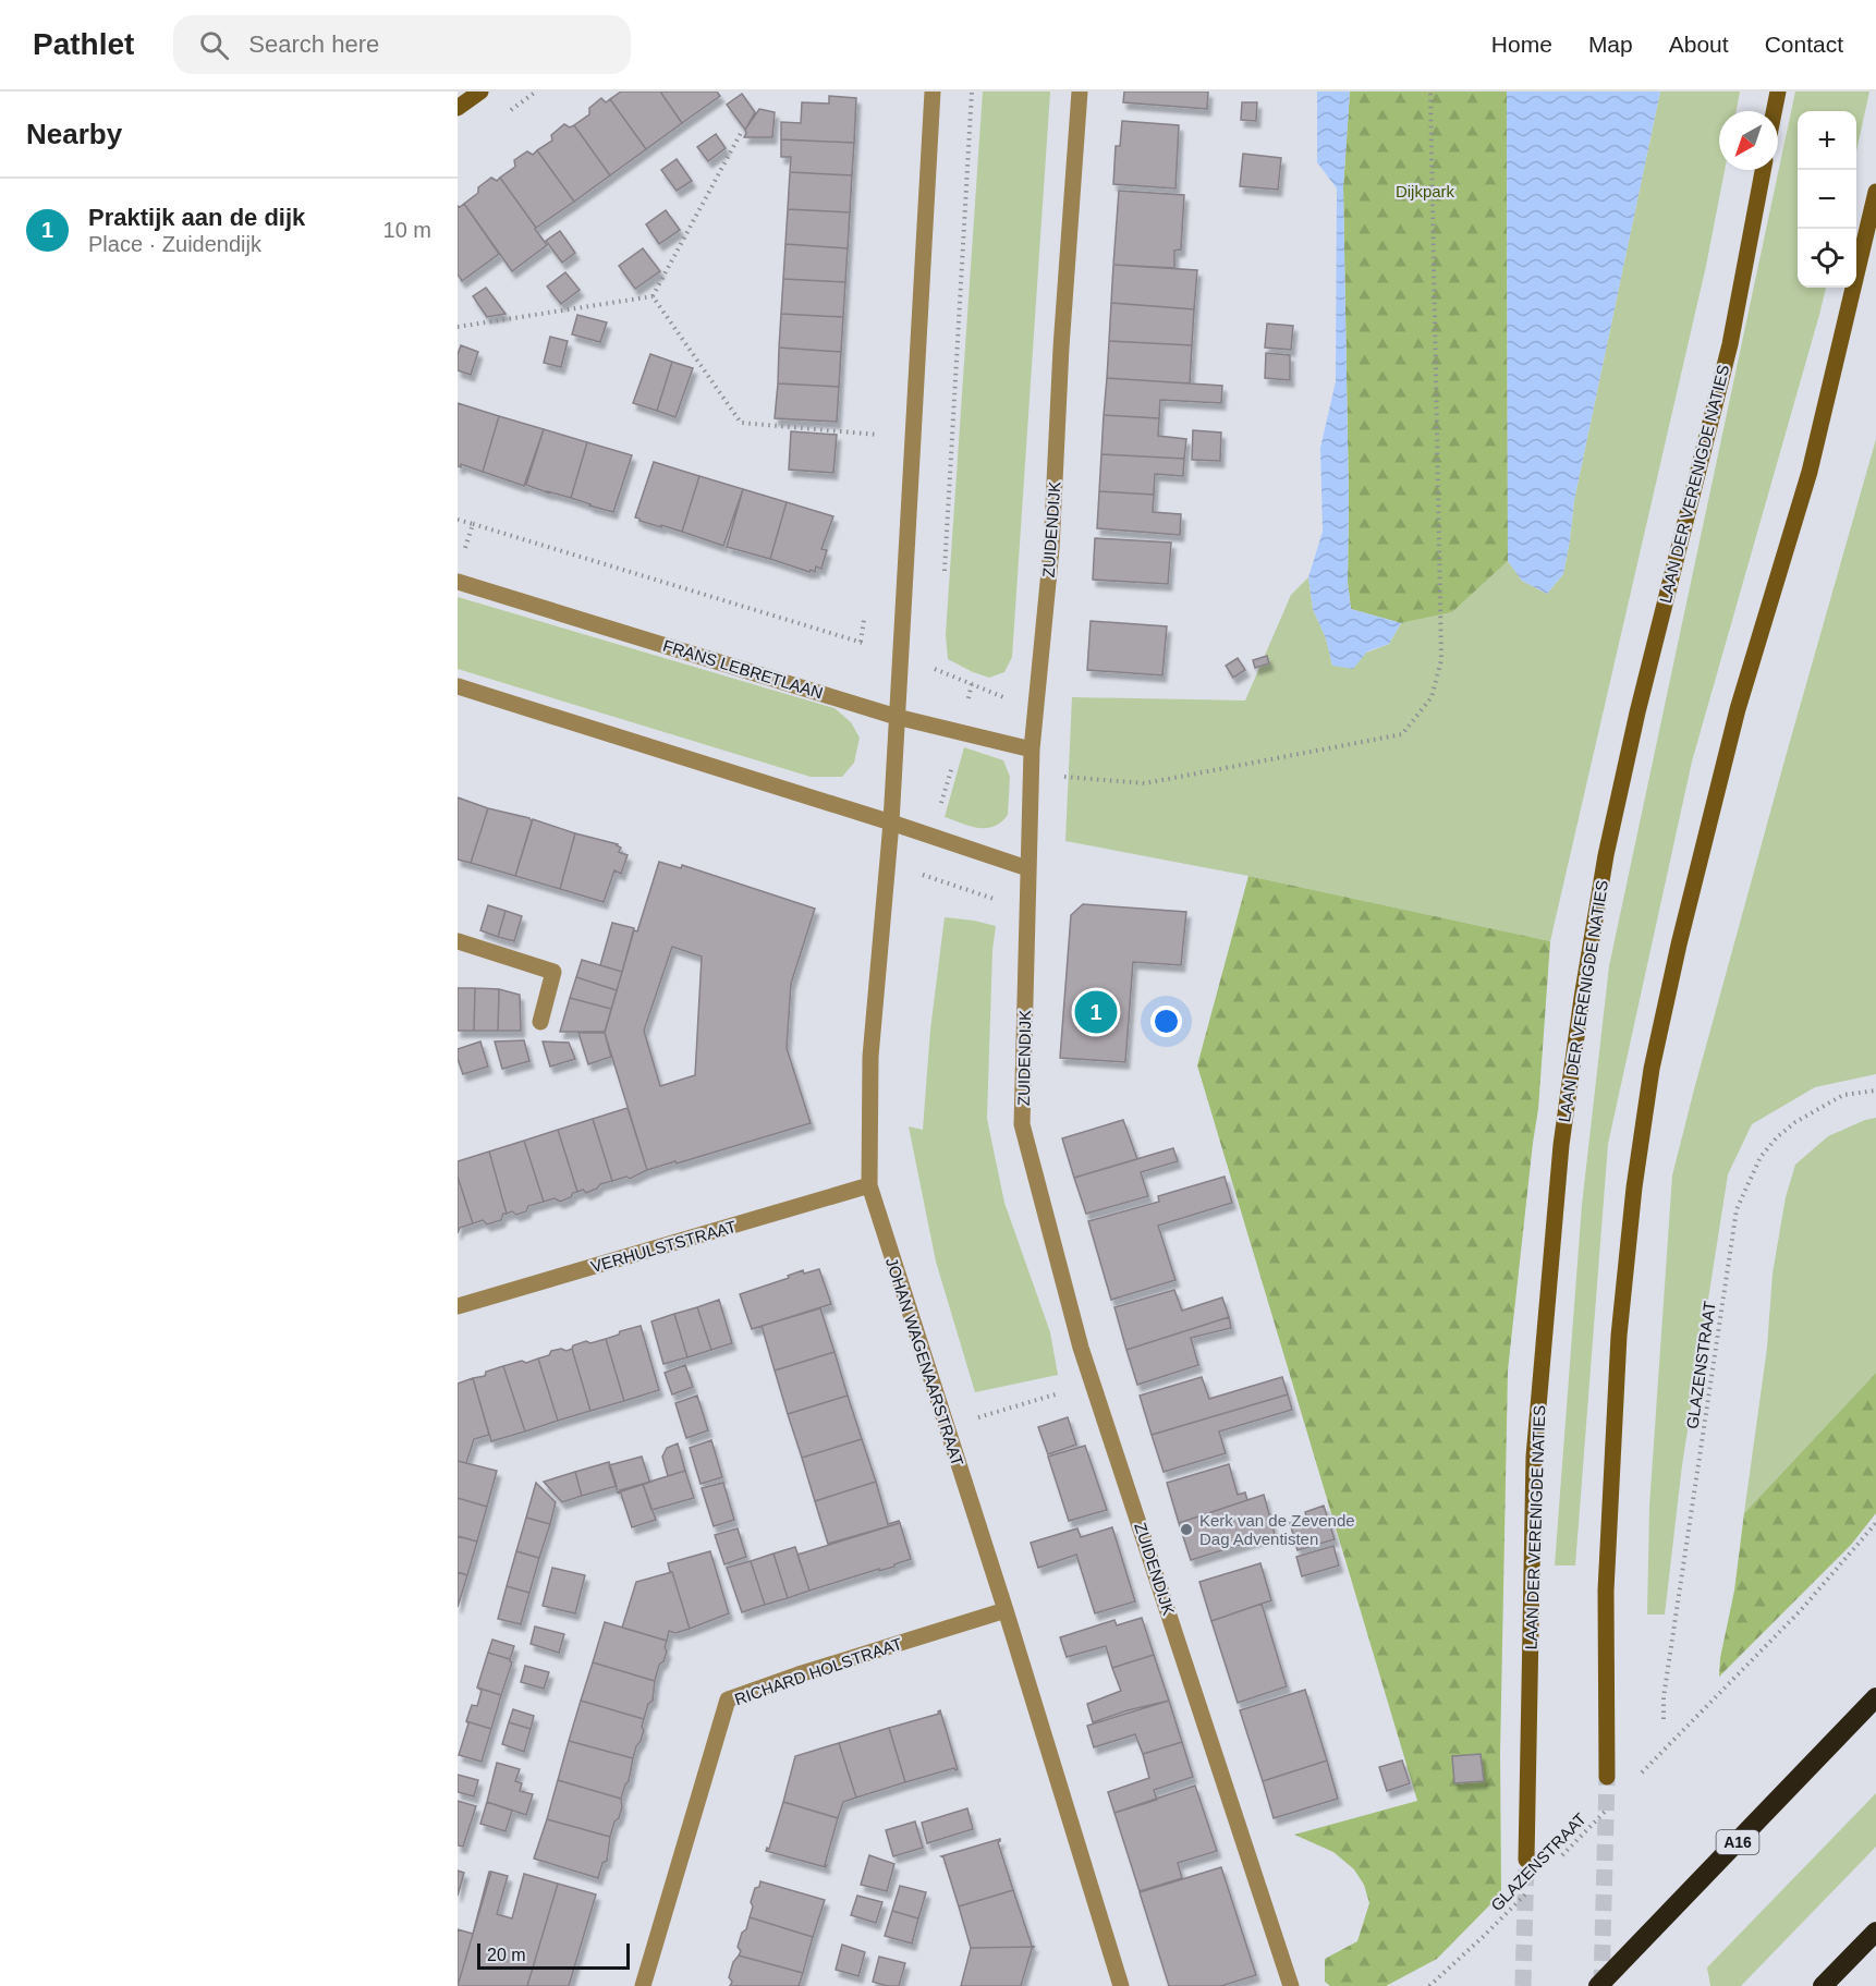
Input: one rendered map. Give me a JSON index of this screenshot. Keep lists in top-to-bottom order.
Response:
{
  "streets": {
    "highway": ["A16"],
    "main road": ["LAAN DER VERENIGDE NATIES"],
    "street": [
      "ZUIDENDIJK",
      "FRANS LEBRETLAAN",
      "VERHULSTSTRAAT",
      "JOHAN WAGENAARSTRAAT",
      "RICHARD HOLSTRAAT"
    ],
    "path": ["GLAZENSTRAAT"]
  },
  "crossings": [
    ["ZUIDENDIJK", "FRANS LEBRETLAAN"],
    ["FRANS LEBRETLAAN", "JOHAN WAGENAARSTRAAT"],
    ["VERHULSTSTRAAT", "JOHAN WAGENAARSTRAAT"],
    ["JOHAN WAGENAARSTRAAT", "RICHARD HOLSTRAAT"]
  ],
  "parks": ["Dijkpark"],
  "places": ["Kerk van de Zevende Dag Adventisten"],
  "scale_bar": "20 m",
  "north": "bottom left",
  "page": {
    "header": "Pathlet",
    "search": "Search here",
    "nav": [
      "Home",
      "Map",
      "About",
      "Contact"
    ],
    "heading": "Nearby",
    "map_buttons": ["+", "−"],
    "list": [
      {
        "mark": "1",
        "name": "Praktijk aan de dijk",
        "note": "Place · Zuidendijk",
        "value": "10 m"
      }
    ],
    "pins": "1",
    "scale": "20 m"
  }
}
